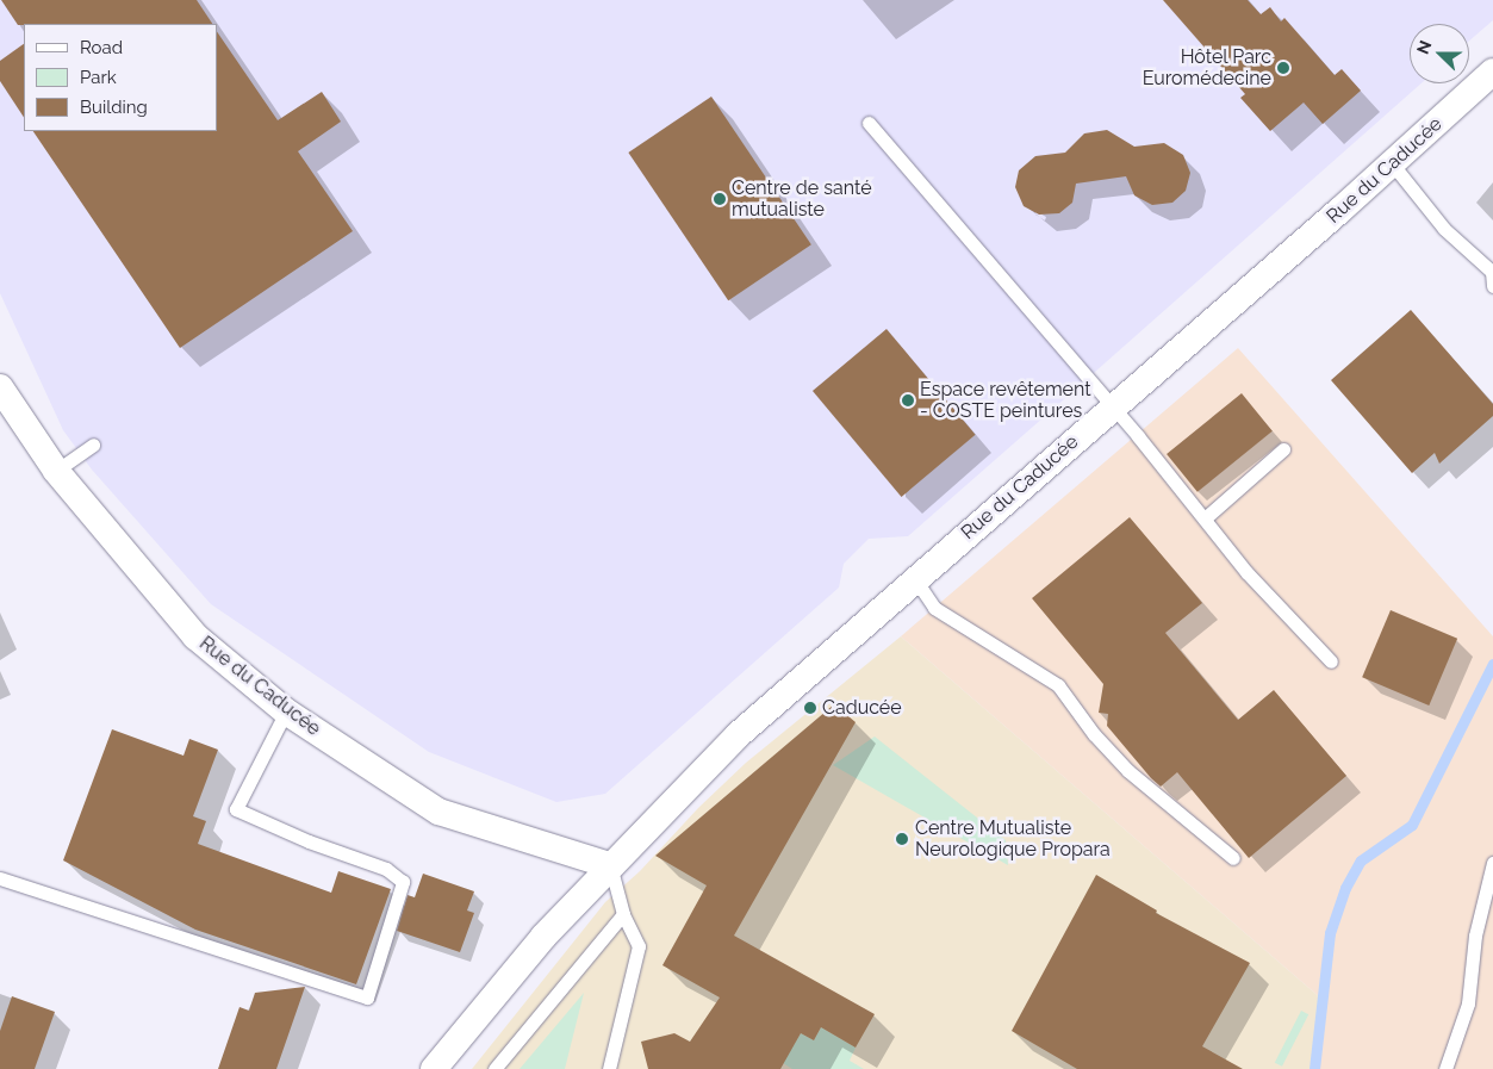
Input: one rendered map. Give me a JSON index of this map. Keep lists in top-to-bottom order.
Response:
{
  "streets": {
    "street": ["Rue du Caducée"]
  },
  "places": [
    "Hôtel Parc Euromédecine",
    "Centre de santé mutualiste",
    "Espace revêtement - COSTE peintures",
    "Caducée",
    "Centre Mutualiste Neurologique Propara"
  ],
  "legend": ["Road", "Park", "Building"],
  "north": "left"
}
